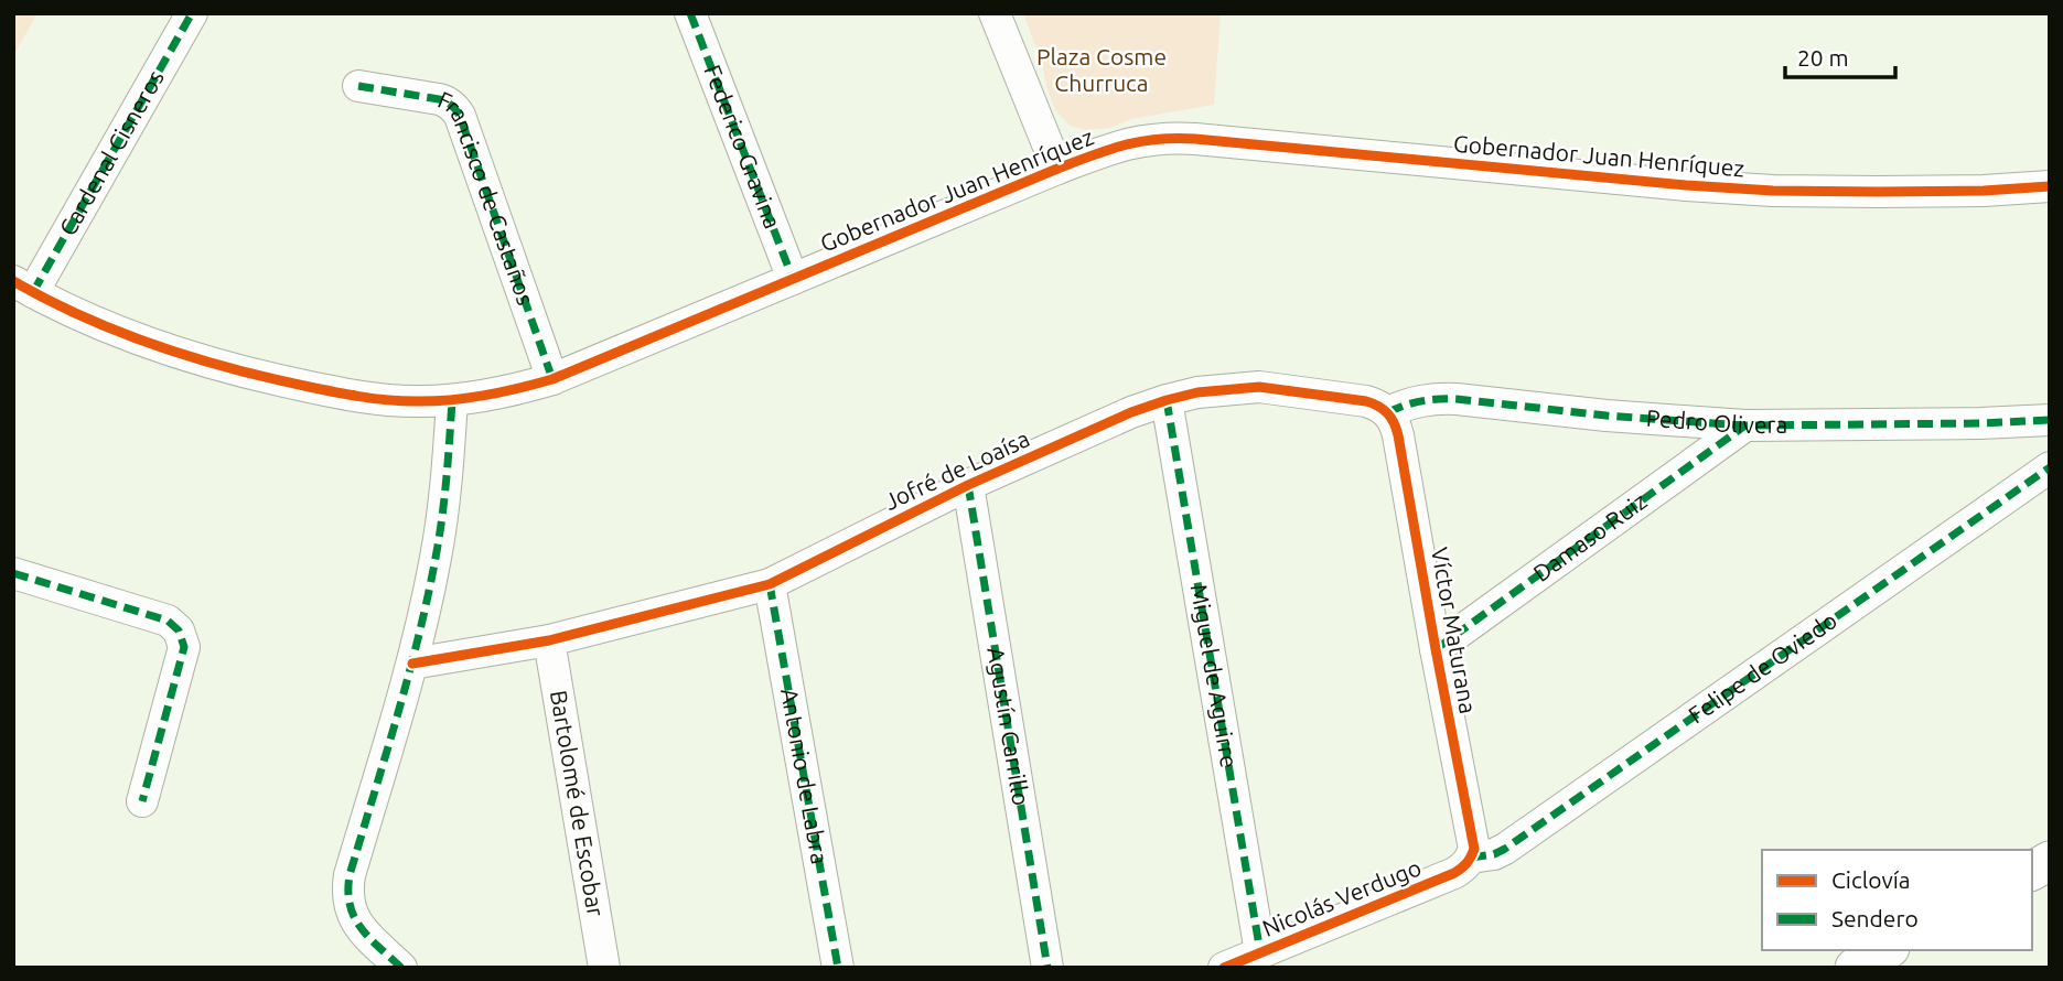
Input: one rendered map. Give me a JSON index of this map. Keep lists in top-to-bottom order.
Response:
{
  "streets": {
    "street": [
      "Federico Gravina",
      "Cardenal Cisneros",
      "Gobernador Juan Henríquez",
      "Francisco de Castaños",
      "Pedro Olivera",
      "Jofré de Loaísa",
      "Damaso Ruiz",
      "Víctor Maturana",
      "Felipe de Oviedo",
      "Miguel de Aguirre",
      "Agustín Carrillo",
      "Antonio de Labra",
      "Bartolomé de Escobar",
      "Nicolás Verdugo"
    ]
  },
  "crossings": [
    ["Federico Gravina", "Gobernador Juan Henríquez"],
    ["Cardenal Cisneros", "Gobernador Juan Henríquez"],
    ["Gobernador Juan Henríquez", "Francisco de Castaños"],
    ["Pedro Olivera", "Jofré de Loaísa"],
    ["Pedro Olivera", "Damaso Ruiz"],
    ["Pedro Olivera", "Víctor Maturana"],
    ["Jofré de Loaísa", "Víctor Maturana"],
    ["Jofré de Loaísa", "Miguel de Aguirre"],
    ["Jofré de Loaísa", "Agustín Carrillo"],
    ["Jofré de Loaísa", "Antonio de Labra"],
    ["Jofré de Loaísa", "Bartolomé de Escobar"],
    ["Damaso Ruiz", "Víctor Maturana"],
    ["Víctor Maturana", "Felipe de Oviedo"],
    ["Víctor Maturana", "Nicolás Verdugo"],
    ["Felipe de Oviedo", "Nicolás Verdugo"],
    ["Miguel de Aguirre", "Nicolás Verdugo"]
  ],
  "parks": ["Plaza Cosme Churruca"],
  "legend": ["Ciclovía", "Sendero"],
  "scale_bar": "20 m"
}
